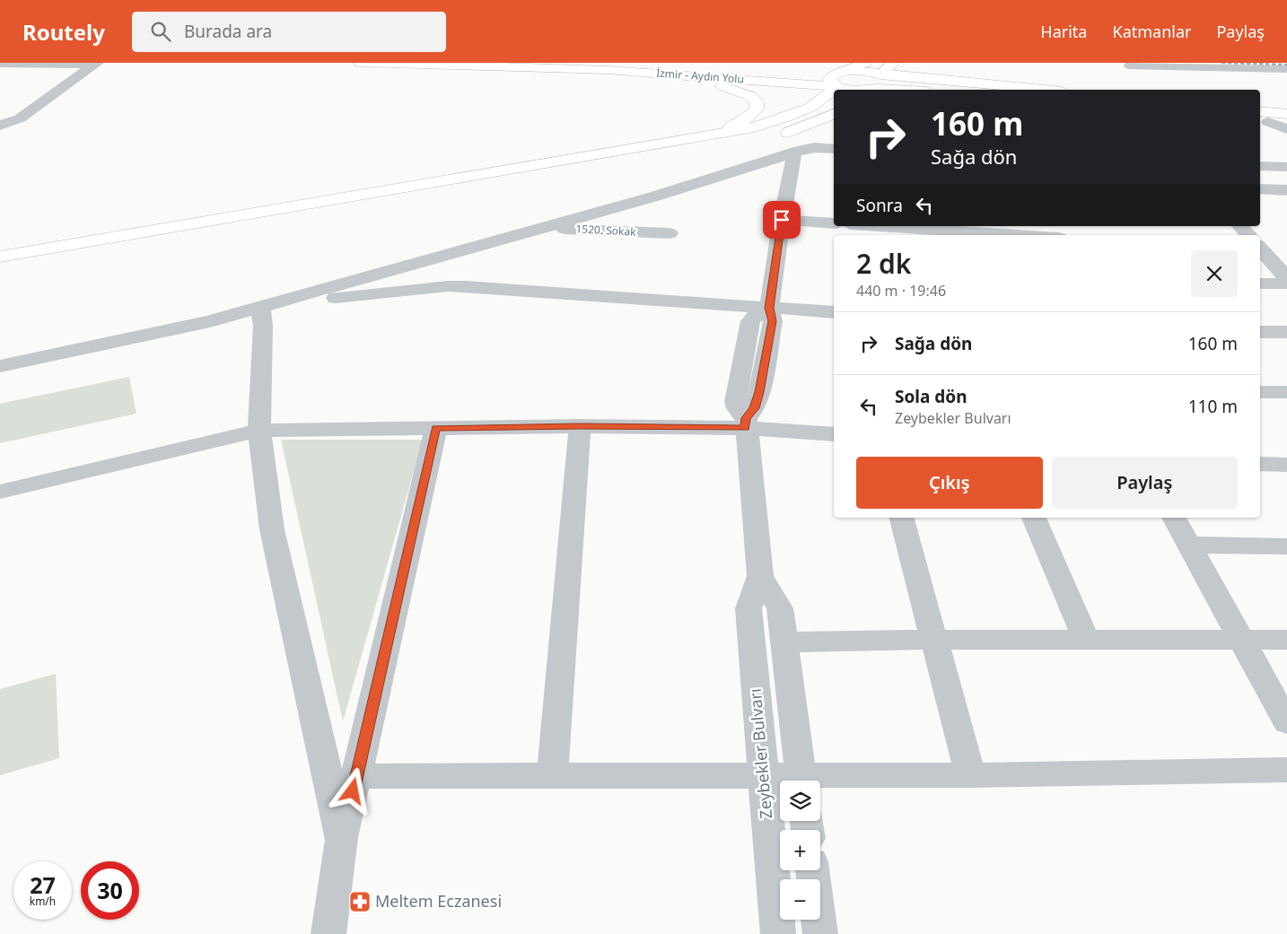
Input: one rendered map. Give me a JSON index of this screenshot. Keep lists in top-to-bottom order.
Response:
{
  "streets": {
    "main road": ["İzmir - Aydın Yolu"],
    "street": ["1520. Sokak", "Zeybekler Bulvarı"]
  },
  "places": {
    "pharmacy": ["Meltem Eczanesi"]
  },
  "page": {
    "header": "Routely",
    "search": "Burada ara",
    "nav": ["Harita", "Katmanlar", "Paylaş"],
    "turn": ["160 m", "Sağa dön"],
    "then": "Sonra",
    "heading": ["2 dk", "440 m · 19:46"],
    "list": [
      {
        "name": "Sağa dön",
        "value": "160 m"
      },
      {
        "name": "Sola dön",
        "note": "Zeybekler Bulvarı",
        "value": "110 m"
      }
    ],
    "buttons": ["Çıkış", "Paylaş"],
    "map_buttons": ["+", "−"],
    "speed": "27 km/h",
    "limit": "30"
  }
}
